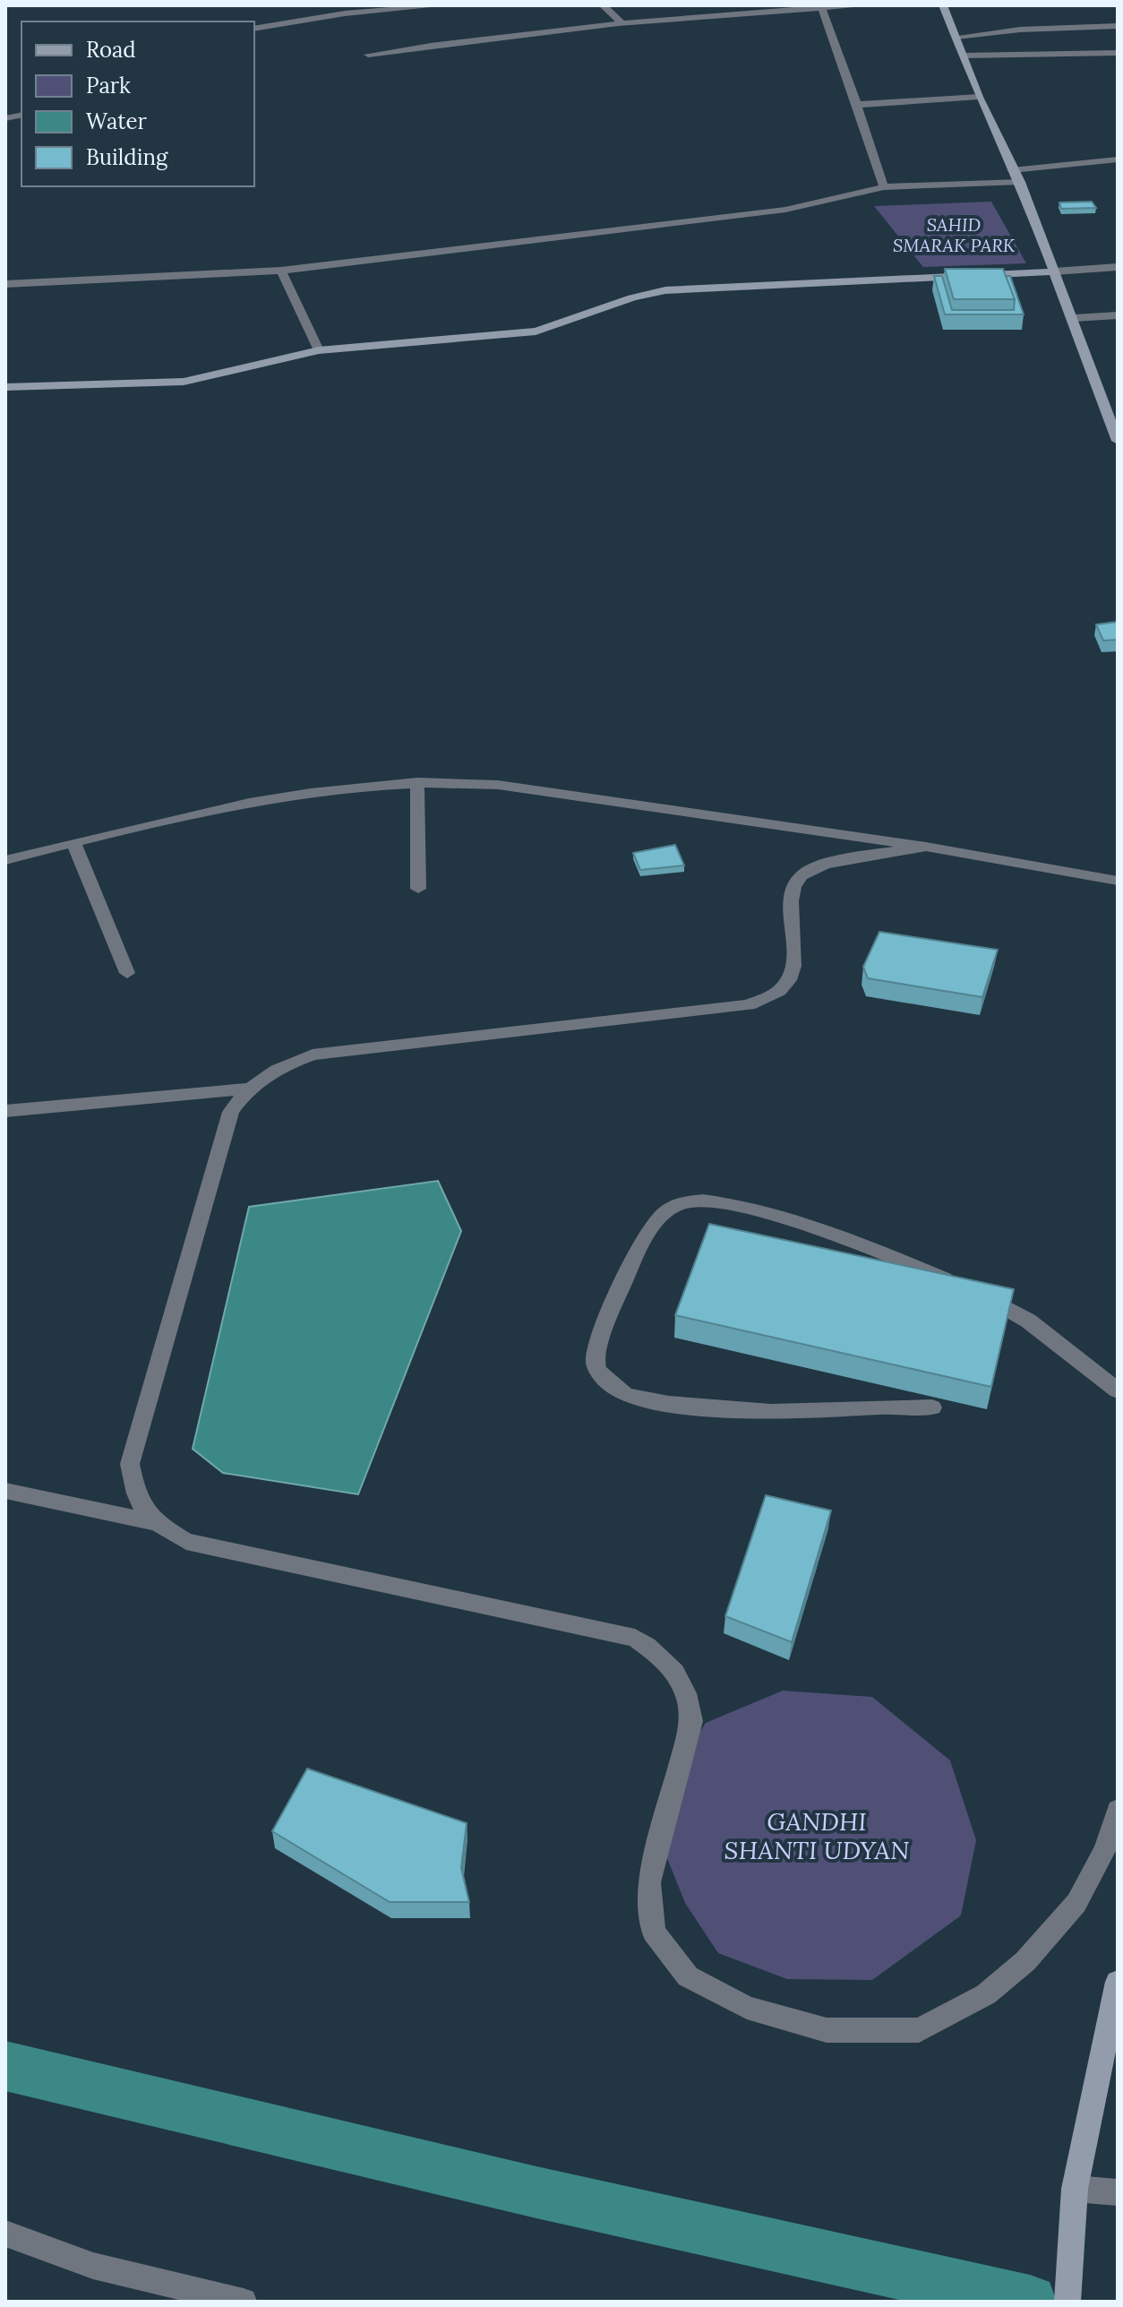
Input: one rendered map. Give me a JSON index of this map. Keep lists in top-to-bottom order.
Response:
{
  "parks": ["SAHID SMARAK PARK", "GANDHI SHANTI UDYAN"],
  "legend": [
    "Road",
    "Park",
    "Water",
    "Building"
  ]
}
